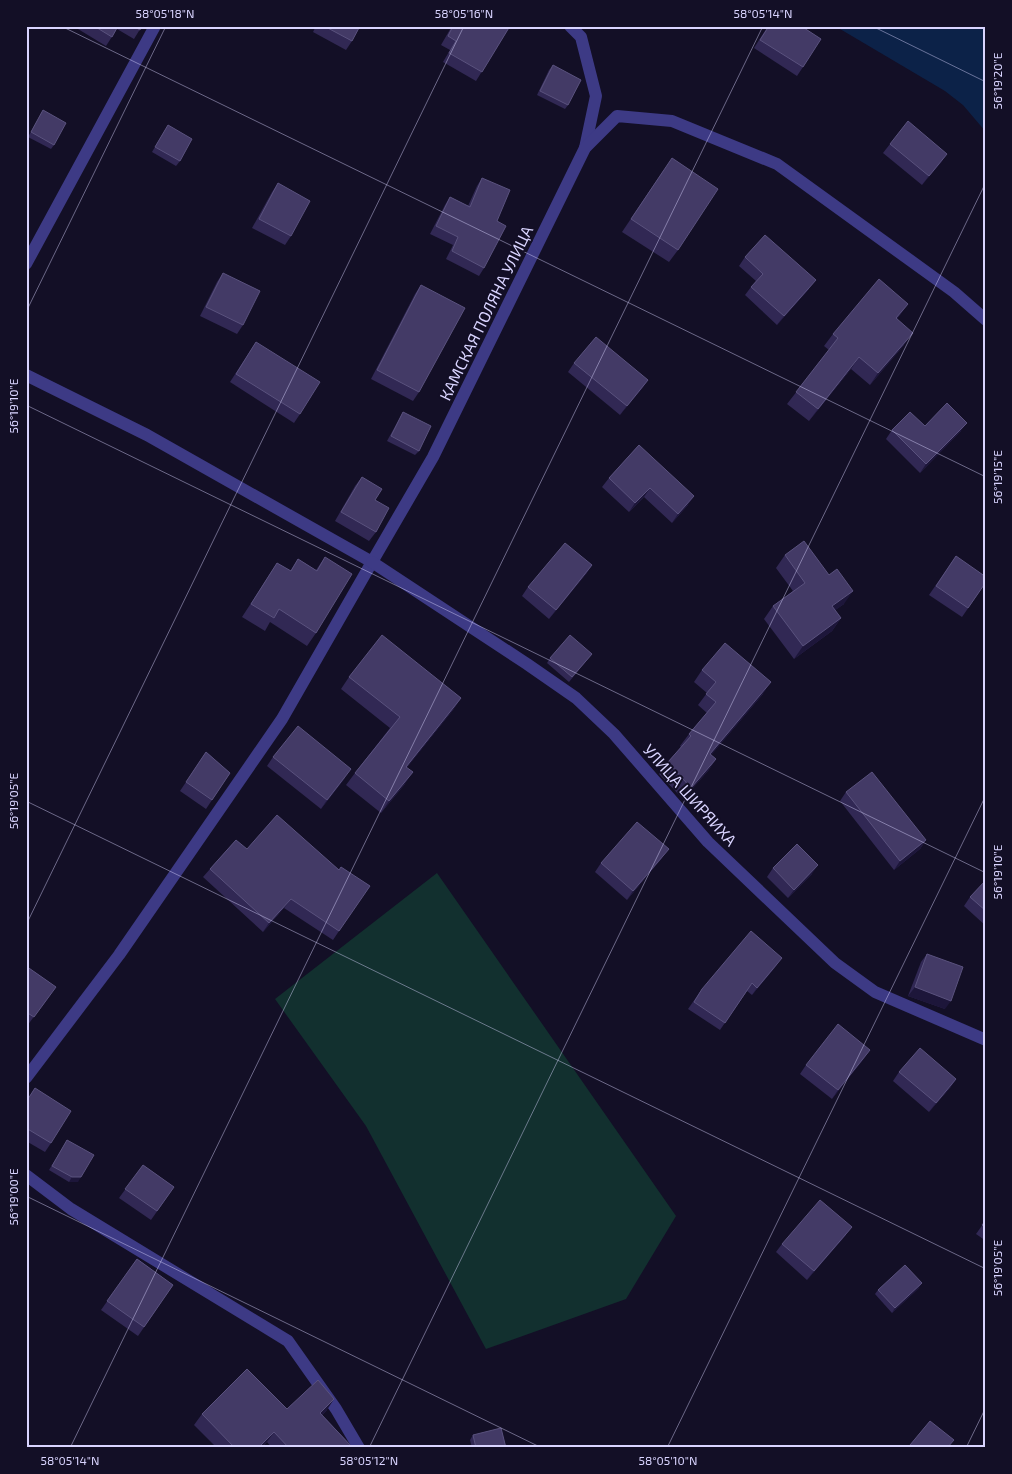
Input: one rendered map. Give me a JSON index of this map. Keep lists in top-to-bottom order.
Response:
{
  "streets": {
    "street": ["КАМСКАЯ ПОЛЯНА УЛИЦА", "УЛИЦА ШИРЯИХА"]
  },
  "crossings": [
    ["КАМСКАЯ ПОЛЯНА УЛИЦА", "УЛИЦА ШИРЯИХА"]
  ],
  "coordinates": [
    "58°05'18\"N",
    "58°05'16\"N",
    "58°05'14\"N",
    "56°19'20\"E",
    "56°19'10\"E",
    "56°19'15\"E",
    "56°19'05\"E",
    "56°19'00\"E",
    "58°05'12\"N",
    "58°05'10\"N"
  ]
}
